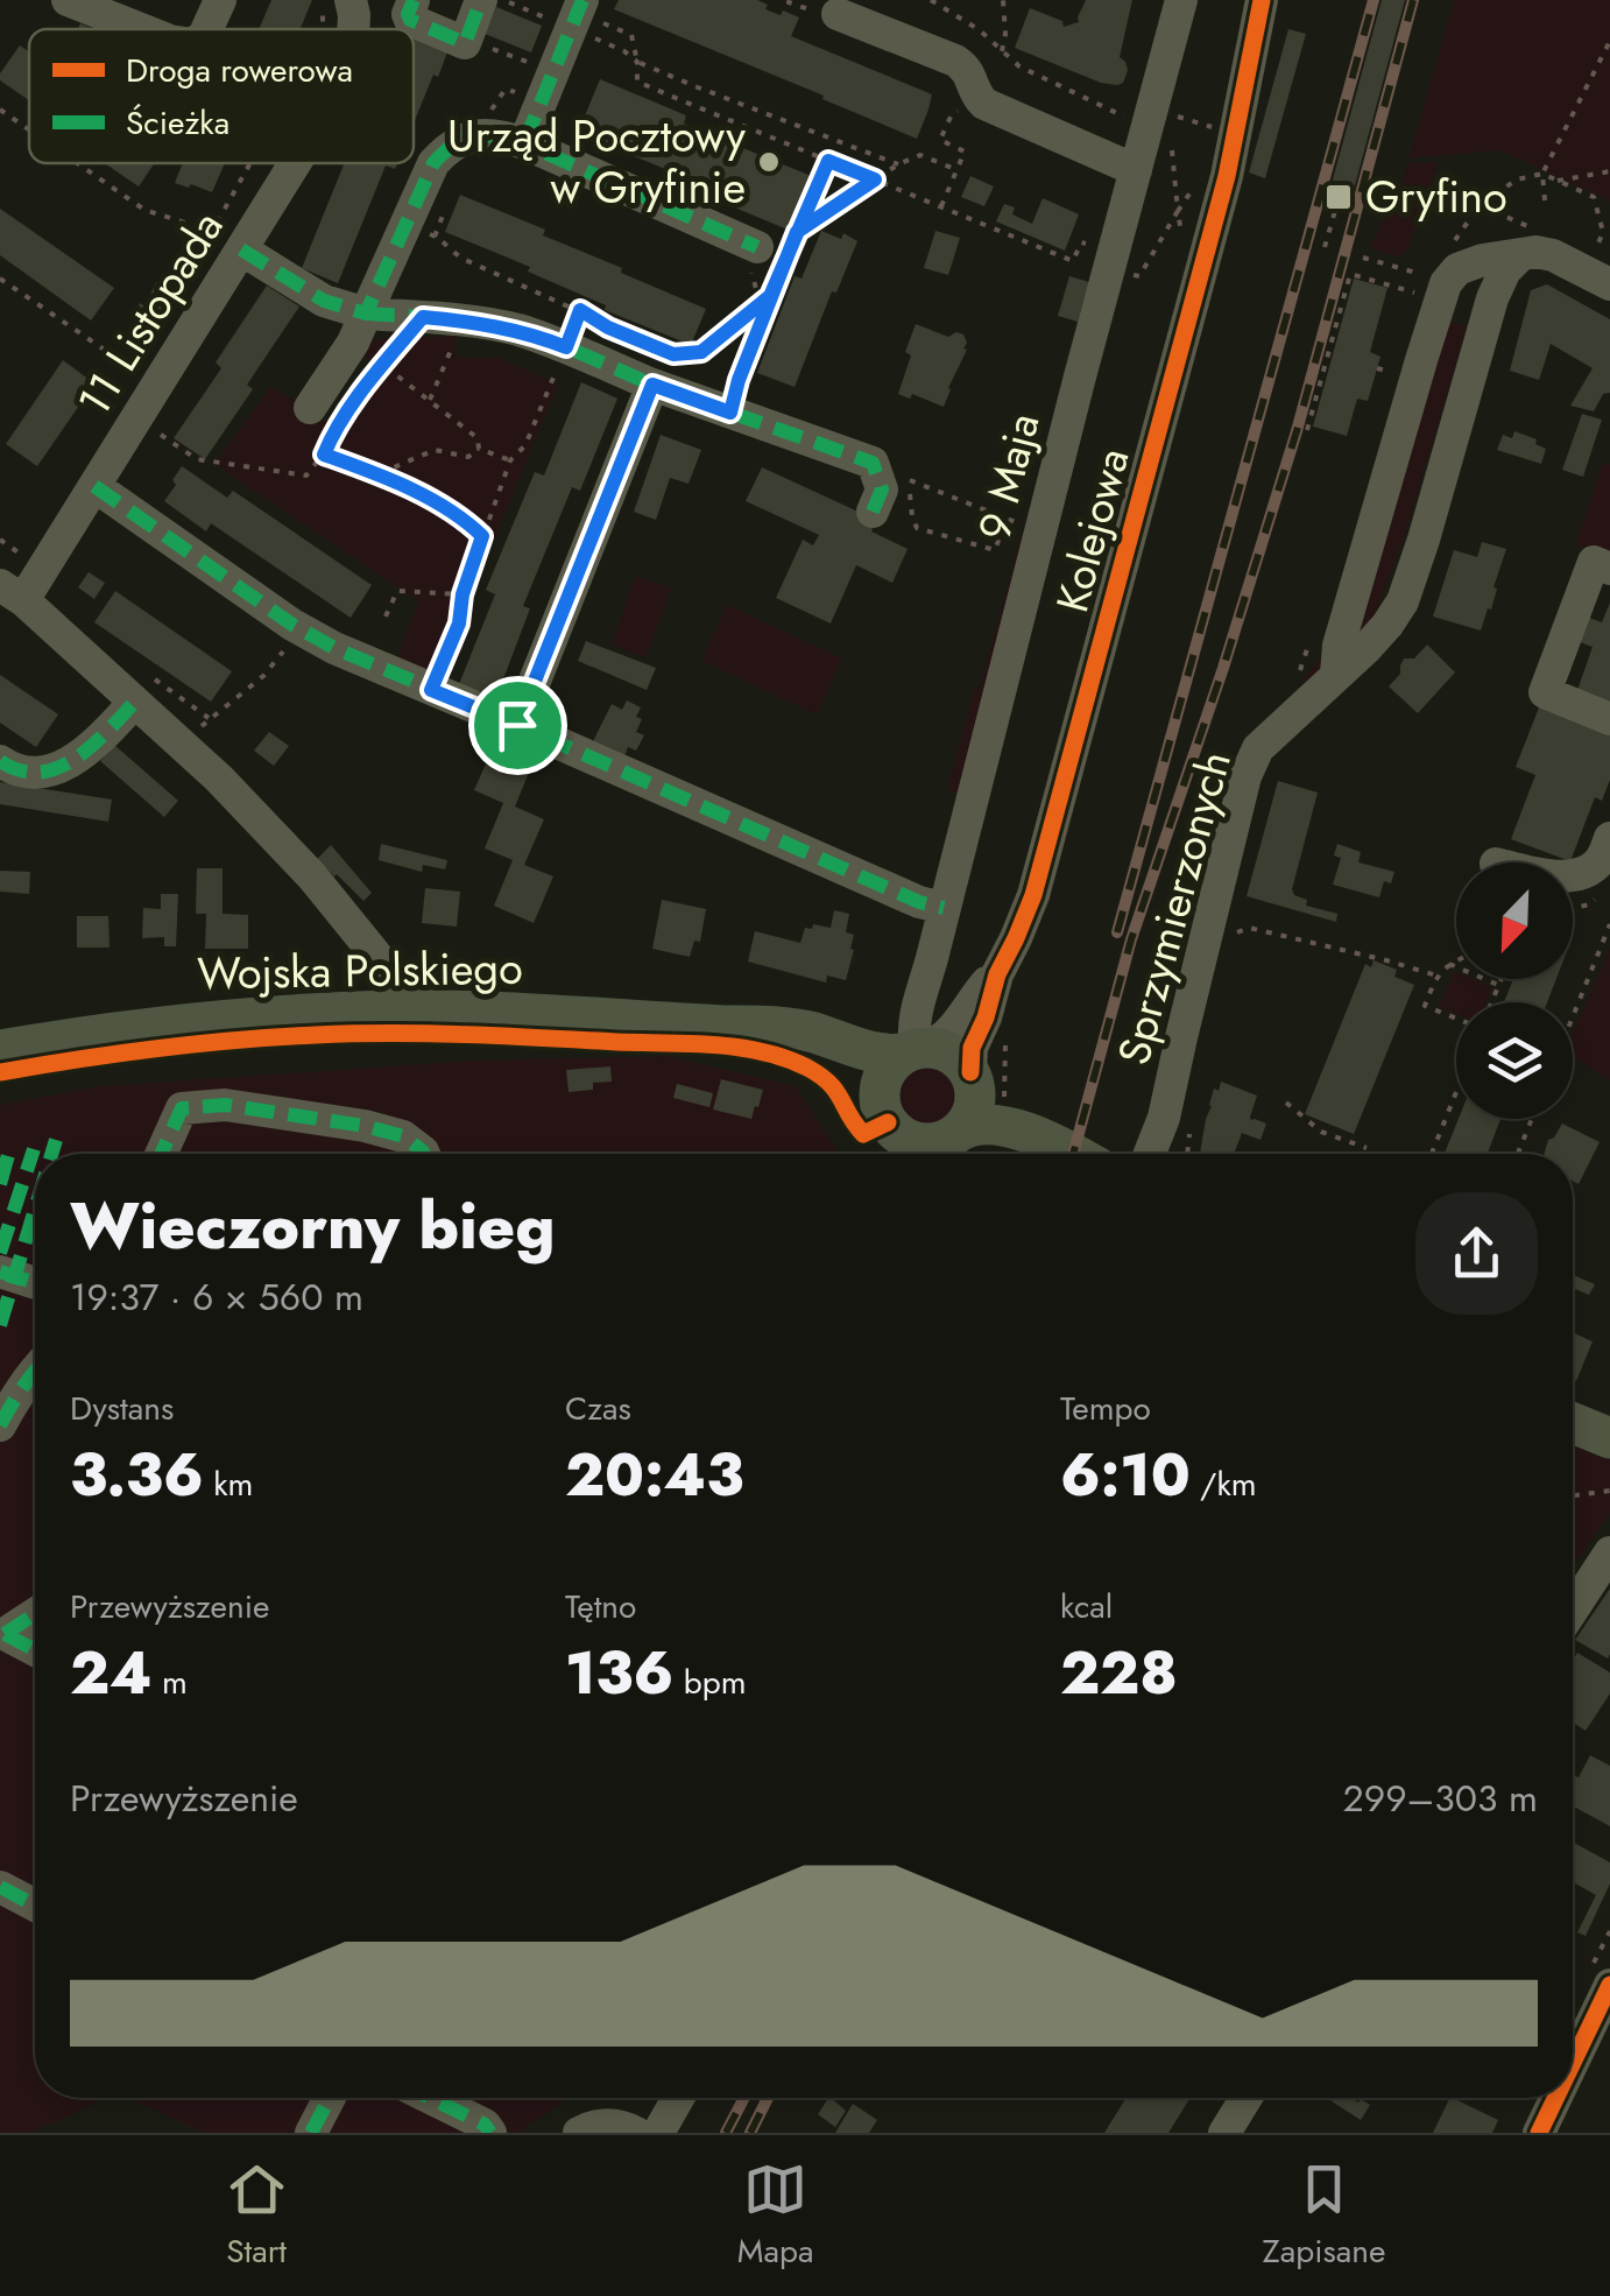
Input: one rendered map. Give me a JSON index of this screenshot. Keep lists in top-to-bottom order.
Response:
{
  "streets": {
    "main road": ["Wojska Polskiego"],
    "street": [
      "11 Listopada",
      "9 Maja",
      "Kolejowa",
      "Sprzymierzonych"
    ]
  },
  "crossings": [
    ["9 Maja", "Kolejowa"],
    ["9 Maja", "Wojska Polskiego"],
    ["Kolejowa", "Wojska Polskiego"]
  ],
  "places": {
    "other": ["Urząd Pocztowy w Gryfinie"],
    "transit": ["Gryfino"]
  },
  "legend": ["Droga rowerowa", "Ścieżka"],
  "north": "bottom left",
  "page": {
    "heading": ["Wieczorny bieg", "19:37 · 6 × 560 m"],
    "stats": [
      ["Dystans", "3.36 km"],
      ["Czas", "20:43"],
      ["Tempo", "6:10 /km"],
      ["Przewyższenie", "24 m"],
      ["Tętno", "136 bpm"],
      ["kcal", "228"]
    ],
    "chart": ["Przewyższenie", "299–303 m"],
    "tabs": ["Start", "Mapa", "Zapisane"]
  }
}
